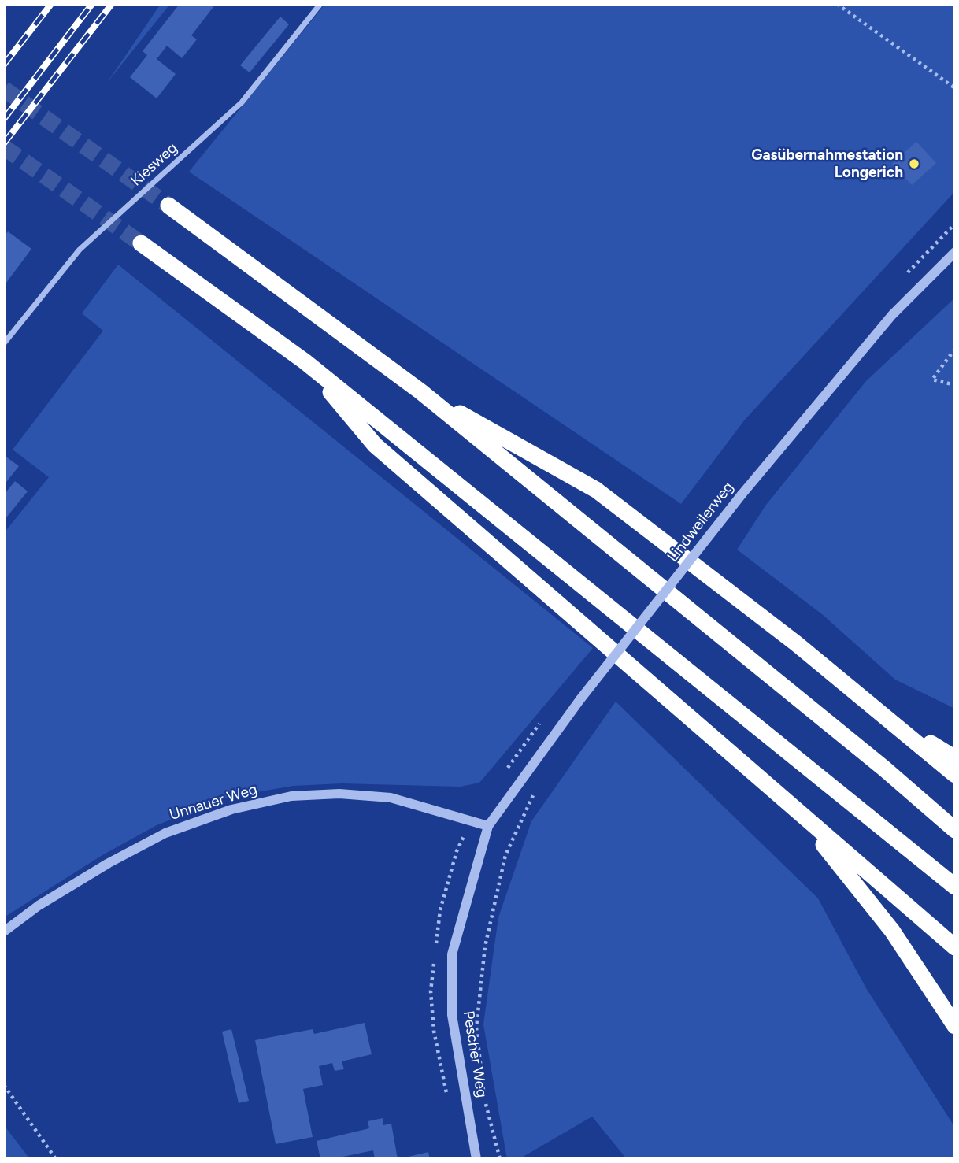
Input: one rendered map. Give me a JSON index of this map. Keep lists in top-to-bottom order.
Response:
{
  "streets": {
    "street": [
      "Kiesweg",
      "Lindweilerweg",
      "Unnauer Weg",
      "Pescher Weg"
    ]
  },
  "crossings": [
    ["Lindweilerweg", "Unnauer Weg"],
    ["Lindweilerweg", "Pescher Weg"],
    ["Unnauer Weg", "Pescher Weg"]
  ],
  "places": ["Gasübernahmestation Longerich"]
}
